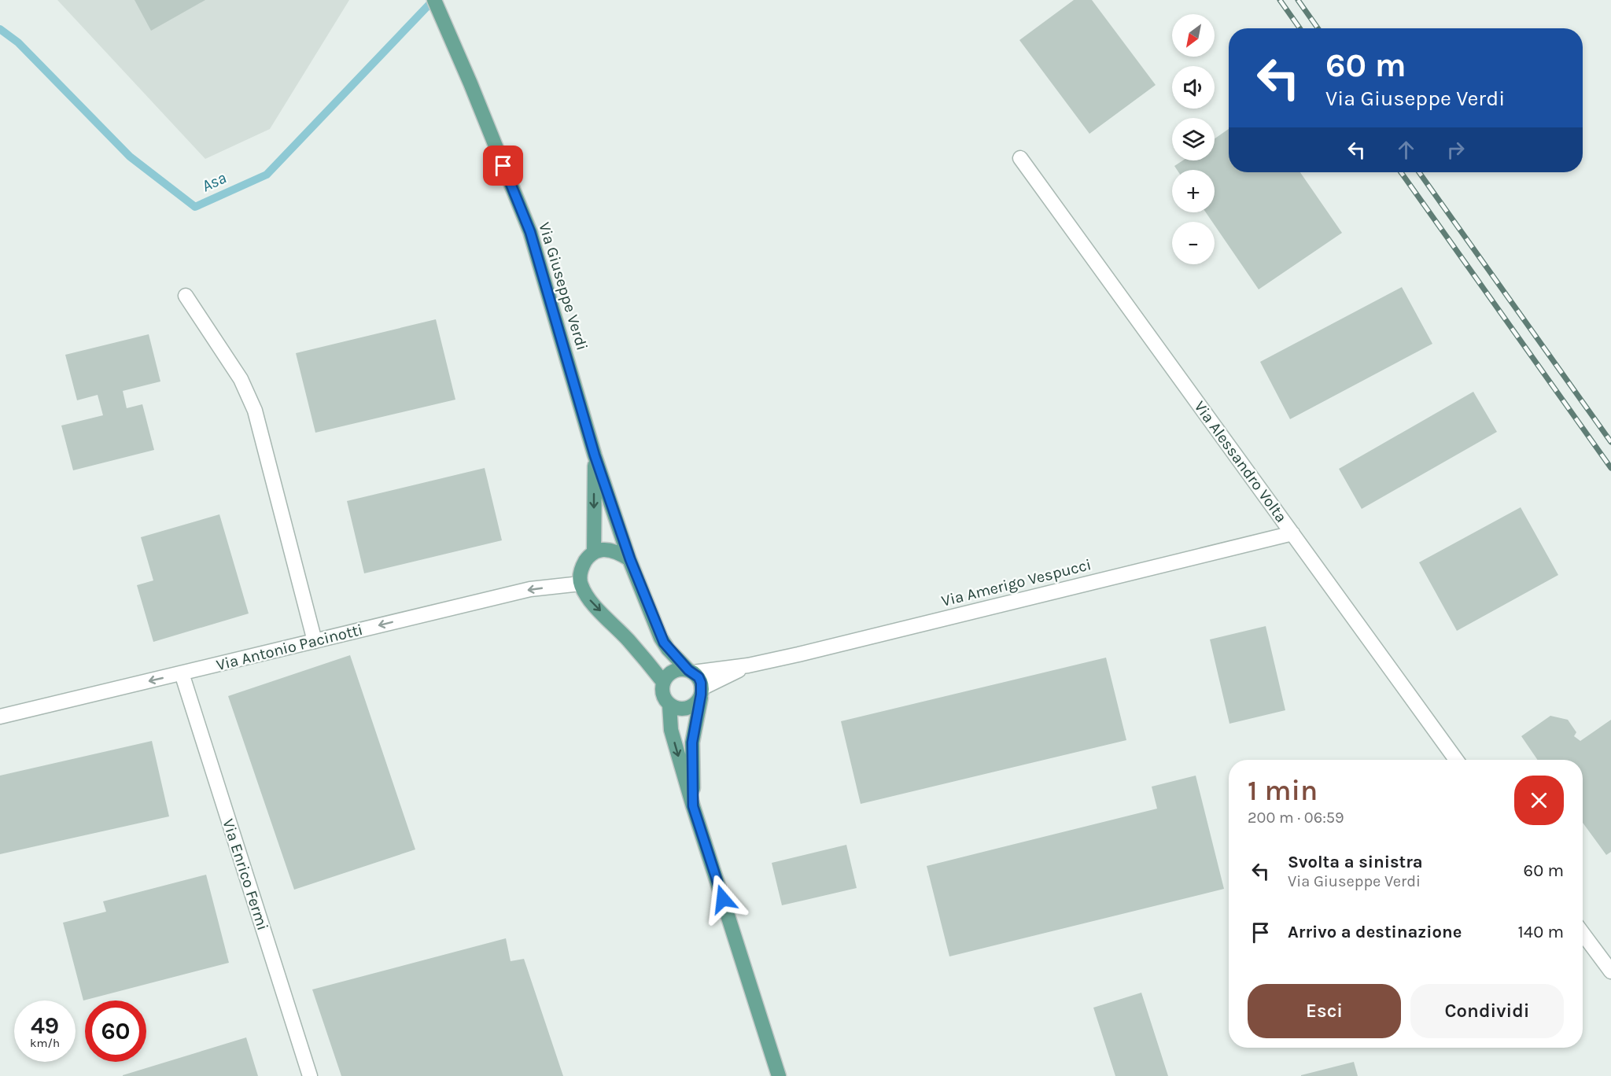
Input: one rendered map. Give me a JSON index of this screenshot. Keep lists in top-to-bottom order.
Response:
{
  "streets": {
    "main road": ["Via Giuseppe Verdi"],
    "street": [
      "Via Alessandro Volta",
      "Via Amerigo Vespucci",
      "Via Antonio Pacinotti",
      "Via Enrico Fermi"
    ]
  },
  "crossings": [
    ["Via Giuseppe Verdi", "Via Amerigo Vespucci"],
    ["Via Alessandro Volta", "Via Amerigo Vespucci"],
    ["Via Antonio Pacinotti", "Via Enrico Fermi"]
  ],
  "one_way": ["Via Antonio Pacinotti"],
  "water": ["Asa"],
  "north": "bottom left",
  "page": {
    "map_buttons": ["+", "−"],
    "turn": ["60 m", "Via Giuseppe Verdi"],
    "heading": ["1 min", "200 m · 06:59"],
    "list": [
      {
        "name": "Svolta a sinistra",
        "note": "Via Giuseppe Verdi",
        "value": "60 m"
      },
      {
        "name": "Arrivo a destinazione",
        "value": "140 m"
      }
    ],
    "buttons": ["Esci", "Condividi"],
    "speed": "49 km/h",
    "limit": "60"
  }
}
